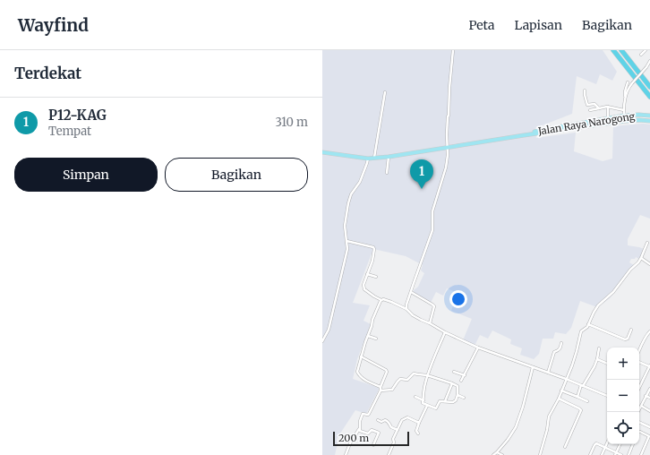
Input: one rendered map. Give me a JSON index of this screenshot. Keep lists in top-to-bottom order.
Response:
{
  "streets": {
    "main road": ["Jalan Raya Narogong"]
  },
  "scale_bar": "200 m",
  "page": {
    "header": "Wayfind",
    "nav": ["Peta", "Lapisan", "Bagikan"],
    "heading": "Terdekat",
    "list": [
      {
        "mark": "1",
        "name": "P12-KAG",
        "note": "Tempat",
        "value": "310 m"
      }
    ],
    "buttons": ["Simpan", "Bagikan"],
    "pins": "1",
    "map_buttons": ["+", "−"],
    "scale": "200 m"
  }
}
